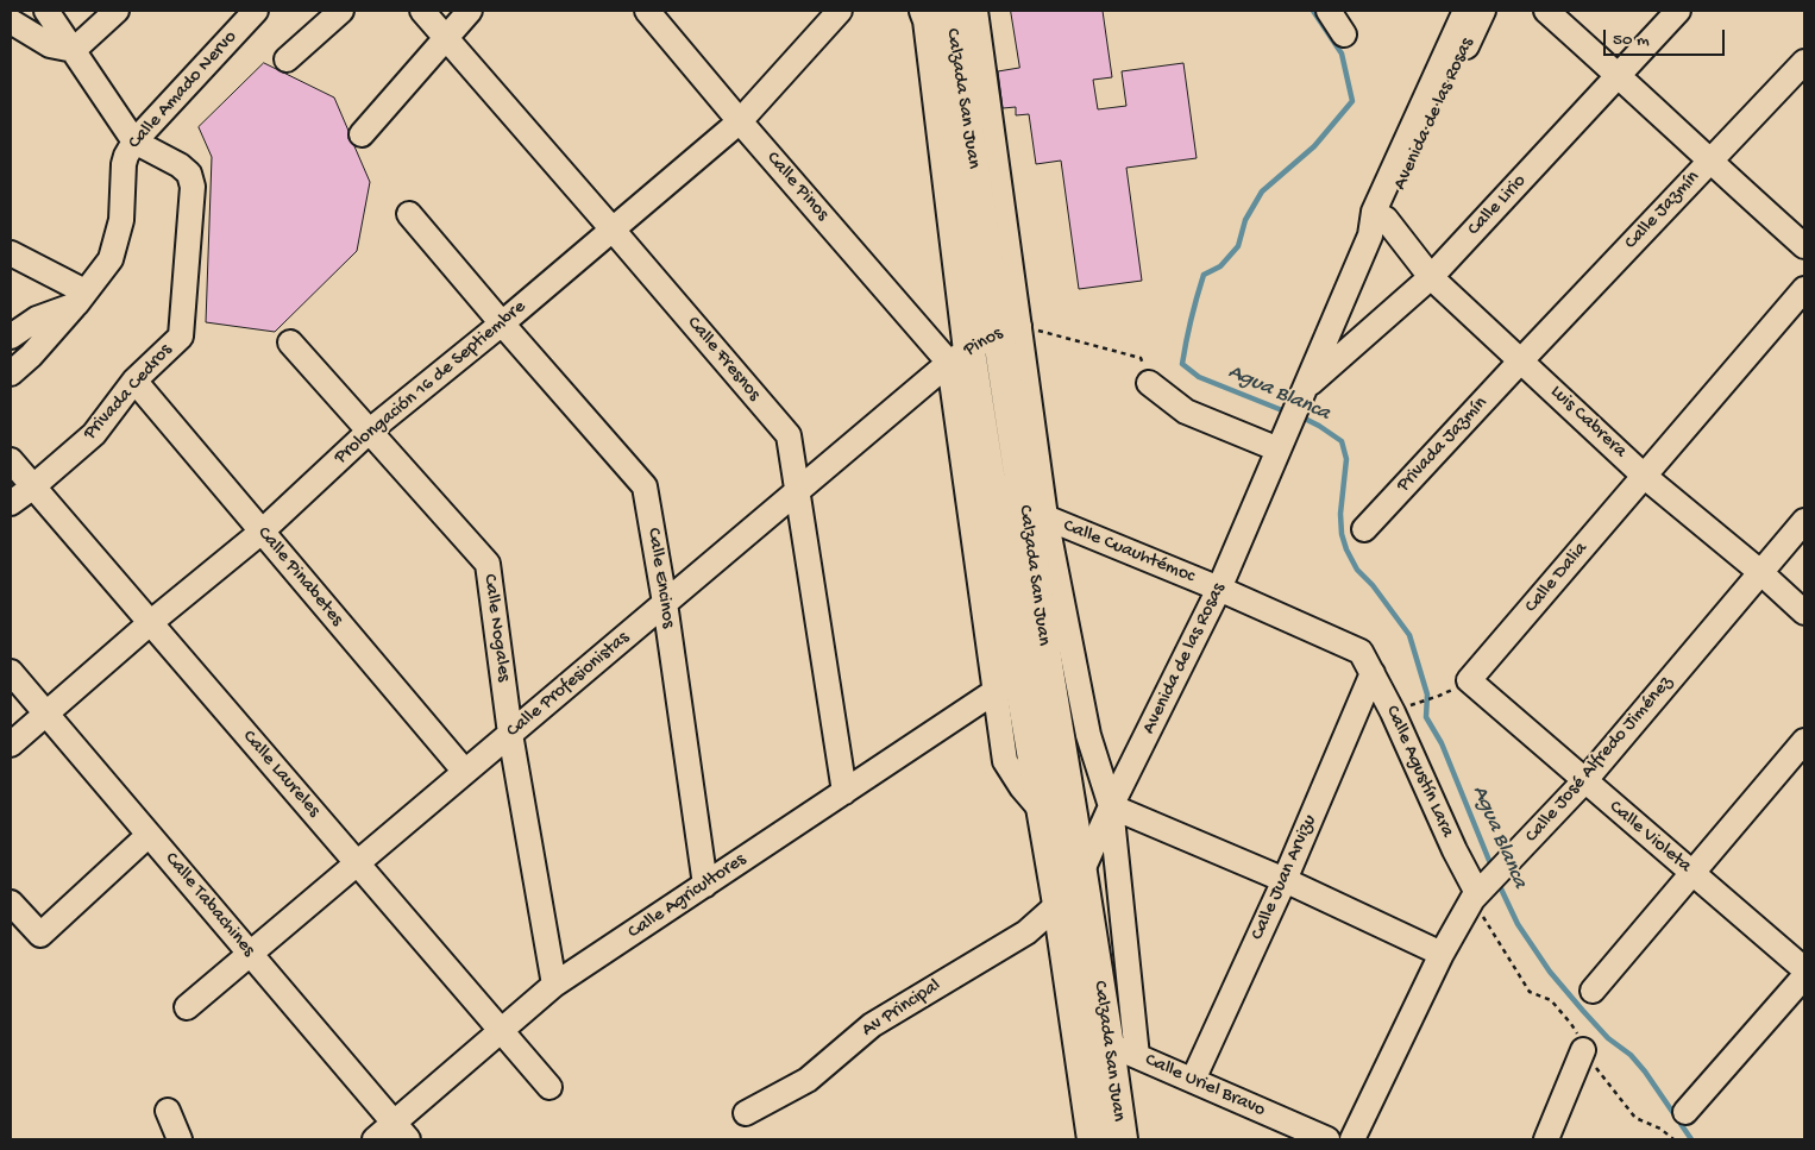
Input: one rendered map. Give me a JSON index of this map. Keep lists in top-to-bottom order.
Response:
{
  "streets": {
    "main road": ["Calzada San Juan"],
    "street": [
      "Calle Amado Nervo",
      "Avenida de las Rosas",
      "Calle Pinos",
      "Calle Lirio",
      "Calle Jazmín",
      "Pinos",
      "Calle Fresnos",
      "Prolongación 16 de Septiembre",
      "Privada Cedros",
      "Luis Cabrera",
      "Privada Jazmín",
      "Calle Cuauhtémoc",
      "Calle Pinabetes",
      "Calle Encinos",
      "Calle Dalia",
      "Calle Nogales",
      "Calle Profesionistas",
      "Calle José Alfredo Jiménez",
      "Calle Agustín Lara",
      "Calle Laureles",
      "Calle Violeta",
      "Calle Juan Arvizu",
      "Calle Agricultores",
      "Calle Tabachines",
      "Av Principal",
      "Calle Uriel Bravo"
    ]
  },
  "crossings": [
    ["Calle Amado Nervo", "Privada Cedros"],
    ["Calzada San Juan", "Avenida de las Rosas"],
    ["Calzada San Juan", "Calle Pinos"],
    ["Calzada San Juan", "Pinos"],
    ["Calzada San Juan", "Calle Cuauhtémoc"],
    ["Calzada San Juan", "Calle Profesionistas"],
    ["Calzada San Juan", "Calle Agricultores"],
    ["Calzada San Juan", "Av Principal"],
    ["Calzada San Juan", "Calle Uriel Bravo"],
    ["Avenida de las Rosas", "Calle Lirio"],
    ["Avenida de las Rosas", "Luis Cabrera"],
    ["Avenida de las Rosas", "Calle Cuauhtémoc"],
    ["Avenida de las Rosas", "Av Principal"],
    ["Calle Pinos", "Pinos"],
    ["Calle Pinos", "Prolongación 16 de Septiembre"],
    ["Calle Pinos", "Calle Profesionistas"],
    ["Calle Lirio", "Luis Cabrera"],
    ["Calle Jazmín", "Luis Cabrera"],
    ["Calle Jazmín", "Privada Jazmín"],
    ["Pinos", "Calle Profesionistas"],
    ["Calle Fresnos", "Prolongación 16 de Septiembre"],
    ["Calle Fresnos", "Calle Profesionistas"],
    ["Calle Fresnos", "Calle Agricultores"],
    ["Prolongación 16 de Septiembre", "Calle Pinabetes"],
    ["Prolongación 16 de Septiembre", "Calle Encinos"],
    ["Prolongación 16 de Septiembre", "Calle Nogales"],
    ["Prolongación 16 de Septiembre", "Calle Laureles"],
    ["Prolongación 16 de Septiembre", "Calle Tabachines"],
    ["Privada Cedros", "Calle Pinabetes"],
    ["Privada Cedros", "Calle Laureles"],
    ["Luis Cabrera", "Privada Jazmín"],
    ["Luis Cabrera", "Calle Dalia"],
    ["Luis Cabrera", "Calle José Alfredo Jiménez"],
    ["Calle Cuauhtémoc", "Calle Agustín Lara"],
    ["Calle Pinabetes", "Calle Profesionistas"],
    ["Calle Encinos", "Calle Profesionistas"],
    ["Calle Encinos", "Calle Agricultores"],
    ["Calle Dalia", "Calle Violeta"],
    ["Calle Nogales", "Calle Profesionistas"],
    ["Calle Nogales", "Calle Agricultores"],
    ["Calle Profesionistas", "Calle Laureles"],
    ["Calle Profesionistas", "Calle Tabachines"],
    ["Calle José Alfredo Jiménez", "Calle Agustín Lara"],
    ["Calle José Alfredo Jiménez", "Calle Violeta"],
    ["Calle Agustín Lara", "Calle Juan Arvizu"],
    ["Calle Laureles", "Calle Agricultores"],
    ["Calle Juan Arvizu", "Calle Uriel Bravo"],
    ["Calle Agricultores", "Calle Tabachines"]
  ],
  "water": ["Agua Blanca"],
  "scale_bar": "50 m"
}
